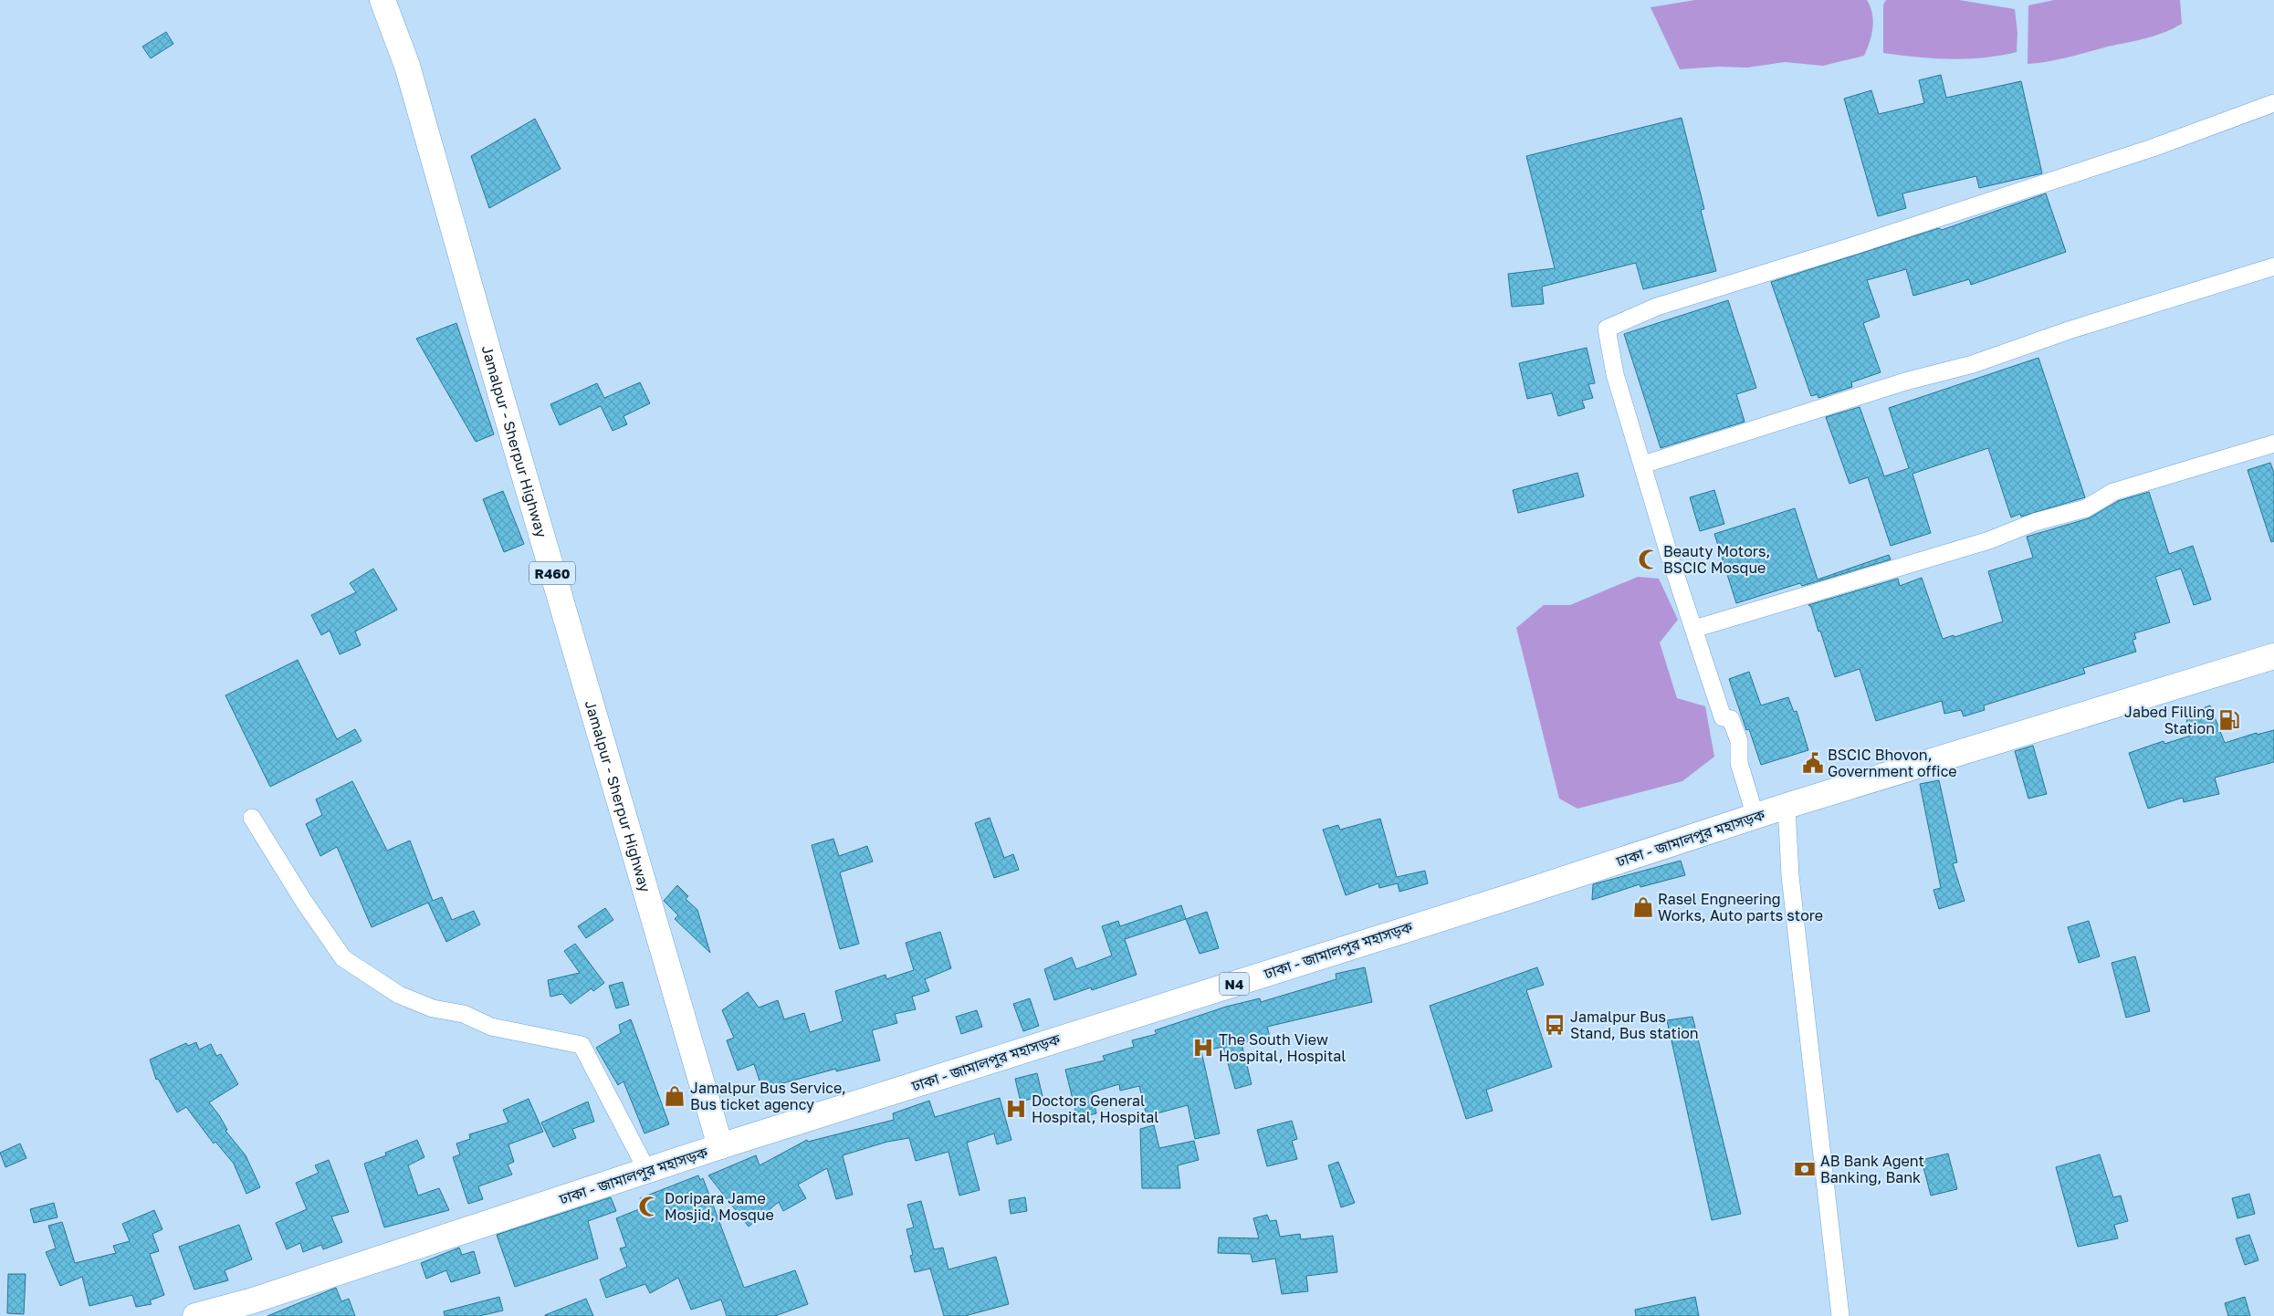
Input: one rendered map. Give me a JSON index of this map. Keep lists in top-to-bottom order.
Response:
{
  "streets": {
    "main road": [
      "Jamalpur - Sherpur Highway",
      "R460",
      "ঢাকা - জামালপুর মহাসড়ক",
      "N4"
    ]
  },
  "crossings": [
    ["Jamalpur - Sherpur Highway", "ঢাকা - জামালপুর মহাসড়ক"]
  ],
  "places": {
    "mosque": ["Beauty Motors, BSCIC Mosque", "Doripara Jame Mosjid, Mosque"],
    "fuel station": ["Jabed Filling Station"],
    "public building": ["BSCIC Bhovon, Government office"],
    "shop": ["Rasel Engneering Works, Auto parts store", "Jamalpur Bus Service, Bus ticket agency"],
    "bus stop": ["Jamalpur Bus Stand, Bus station"],
    "hospital": ["The South View Hospital, Hospital", "Doctors General Hospital, Hospital"],
    "bank": ["AB Bank Agent Banking, Bank"]
  }
}
